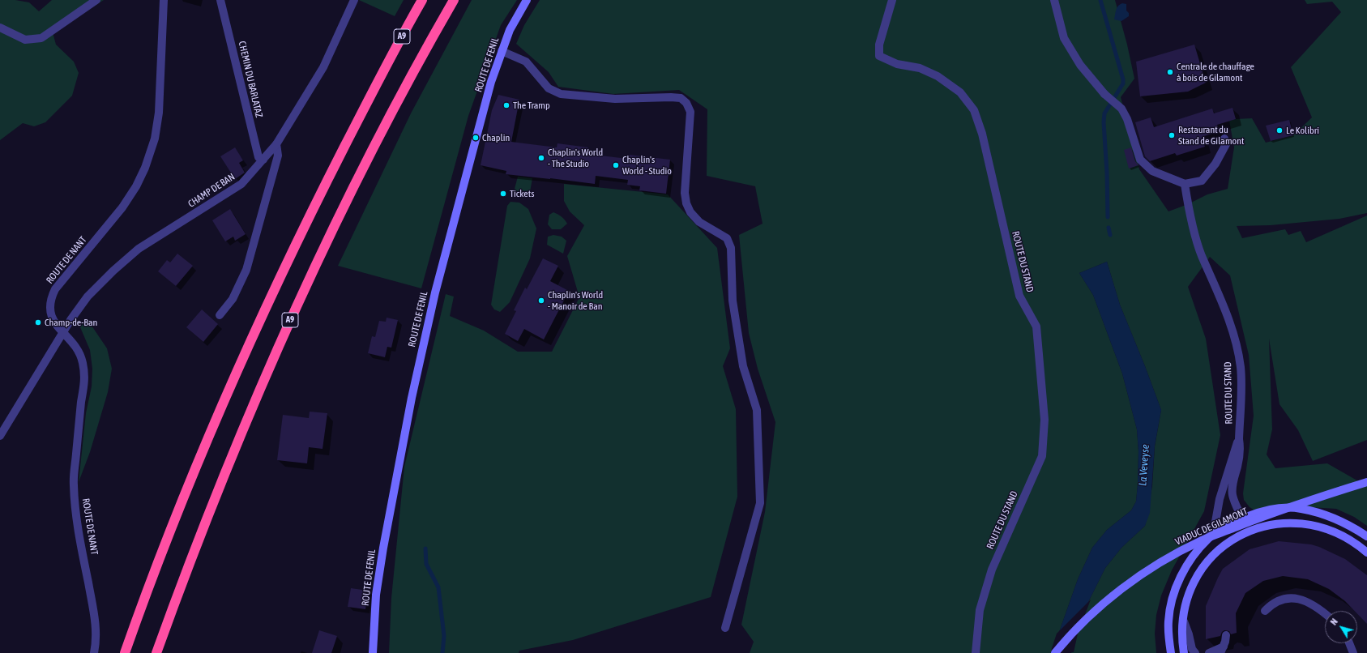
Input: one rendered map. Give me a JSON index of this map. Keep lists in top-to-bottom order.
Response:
{
  "streets": {
    "highway": ["A9"],
    "street": [
      "ROUTE DE FENIL",
      "CHEMIN DU BARLATAZ",
      "CHAMP DE BAN",
      "ROUTE DE NANT",
      "ROUTE DU STAND",
      "VIADUC DE GILAMONT"
    ]
  },
  "crossings": [
    ["CHEMIN DU BARLATAZ", "CHAMP DE BAN"],
    ["CHAMP DE BAN", "ROUTE DE NANT"]
  ],
  "water": ["La Veveyse"],
  "places": [
    "Centrale de chauffage à bois de Gilamont",
    "The Tramp",
    "Le Kolibri",
    "Restaurant du Stand de Gilamont",
    "Chaplin",
    "Chaplin's World - The Studio",
    "Chaplin's World - Studio",
    "Tickets",
    "Chaplin's World - Manoir de Ban",
    "Champ-de-Ban"
  ],
  "north": "top left"
}
